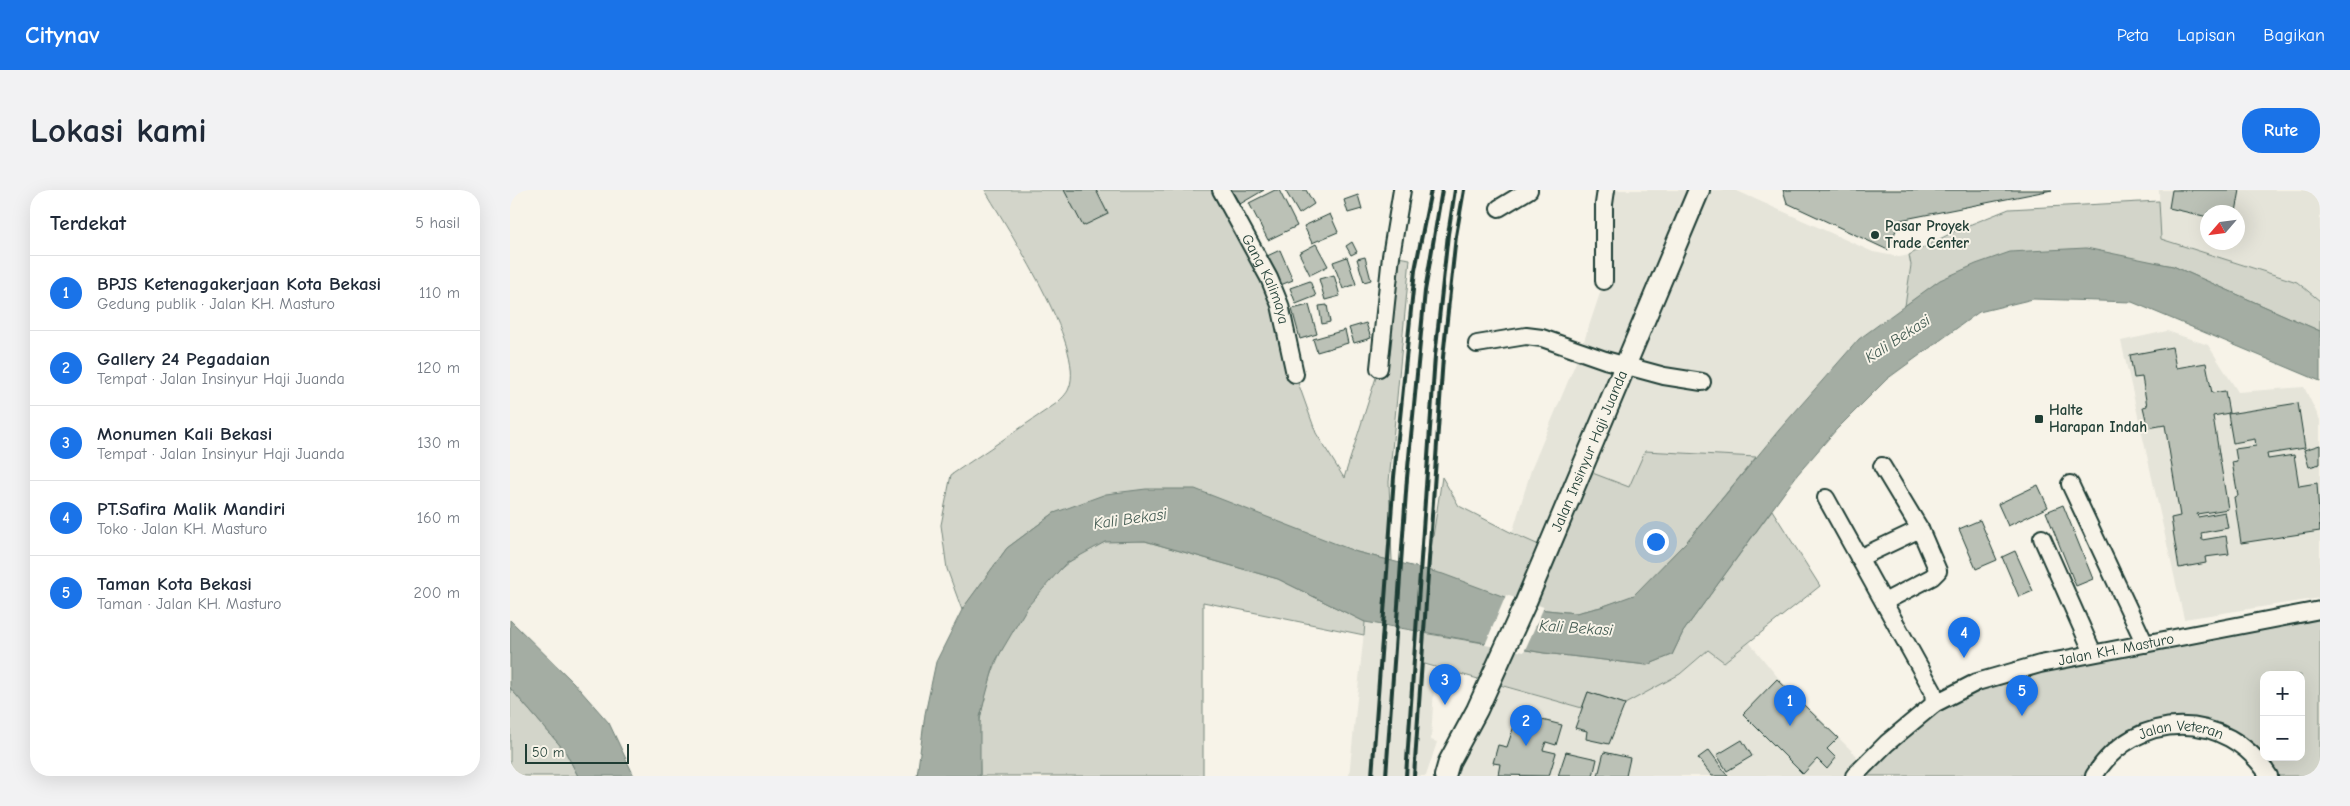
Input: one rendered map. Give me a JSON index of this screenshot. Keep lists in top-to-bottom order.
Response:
{
  "streets": {
    "main road": ["Jalan Insinyur Haji Juanda"],
    "street": ["Gang Kalimaya", "Jalan KH. Masturo", "Jalan Veteran"]
  },
  "water": ["Kali Bekasi"],
  "places": {
    "other": ["Pasar Proyek Trade Center"],
    "transit": ["Halte Harapan Indah"]
  },
  "scale_bar": "50 m",
  "north": "bottom left",
  "page": {
    "header": "Citynav",
    "nav": ["Peta", "Lapisan", "Bagikan"],
    "buttons": "Rute",
    "title": "Lokasi kami",
    "heading": ["Terdekat", "5 hasil"],
    "list": [
      {
        "mark": "1",
        "name": "BPJS Ketenagakerjaan Kota Bekasi",
        "note": "Gedung publik · Jalan KH. Masturo",
        "value": "110 m"
      },
      {
        "mark": "2",
        "name": "Gallery 24 Pegadaian",
        "note": "Tempat · Jalan Insinyur Haji Juanda",
        "value": "120 m"
      },
      {
        "mark": "3",
        "name": "Monumen Kali Bekasi",
        "note": "Tempat · Jalan Insinyur Haji Juanda",
        "value": "130 m"
      },
      {
        "mark": "4",
        "name": "PT.Safira Malik Mandiri",
        "note": "Toko · Jalan KH. Masturo",
        "value": "160 m"
      },
      {
        "mark": "5",
        "name": "Taman Kota Bekasi",
        "note": "Taman · Jalan KH. Masturo",
        "value": "200 m"
      }
    ],
    "pins": [
      "4",
      "3",
      "5",
      "1",
      "2"
    ],
    "map_buttons": ["+", "−"],
    "scale": "50 m"
  }
}
